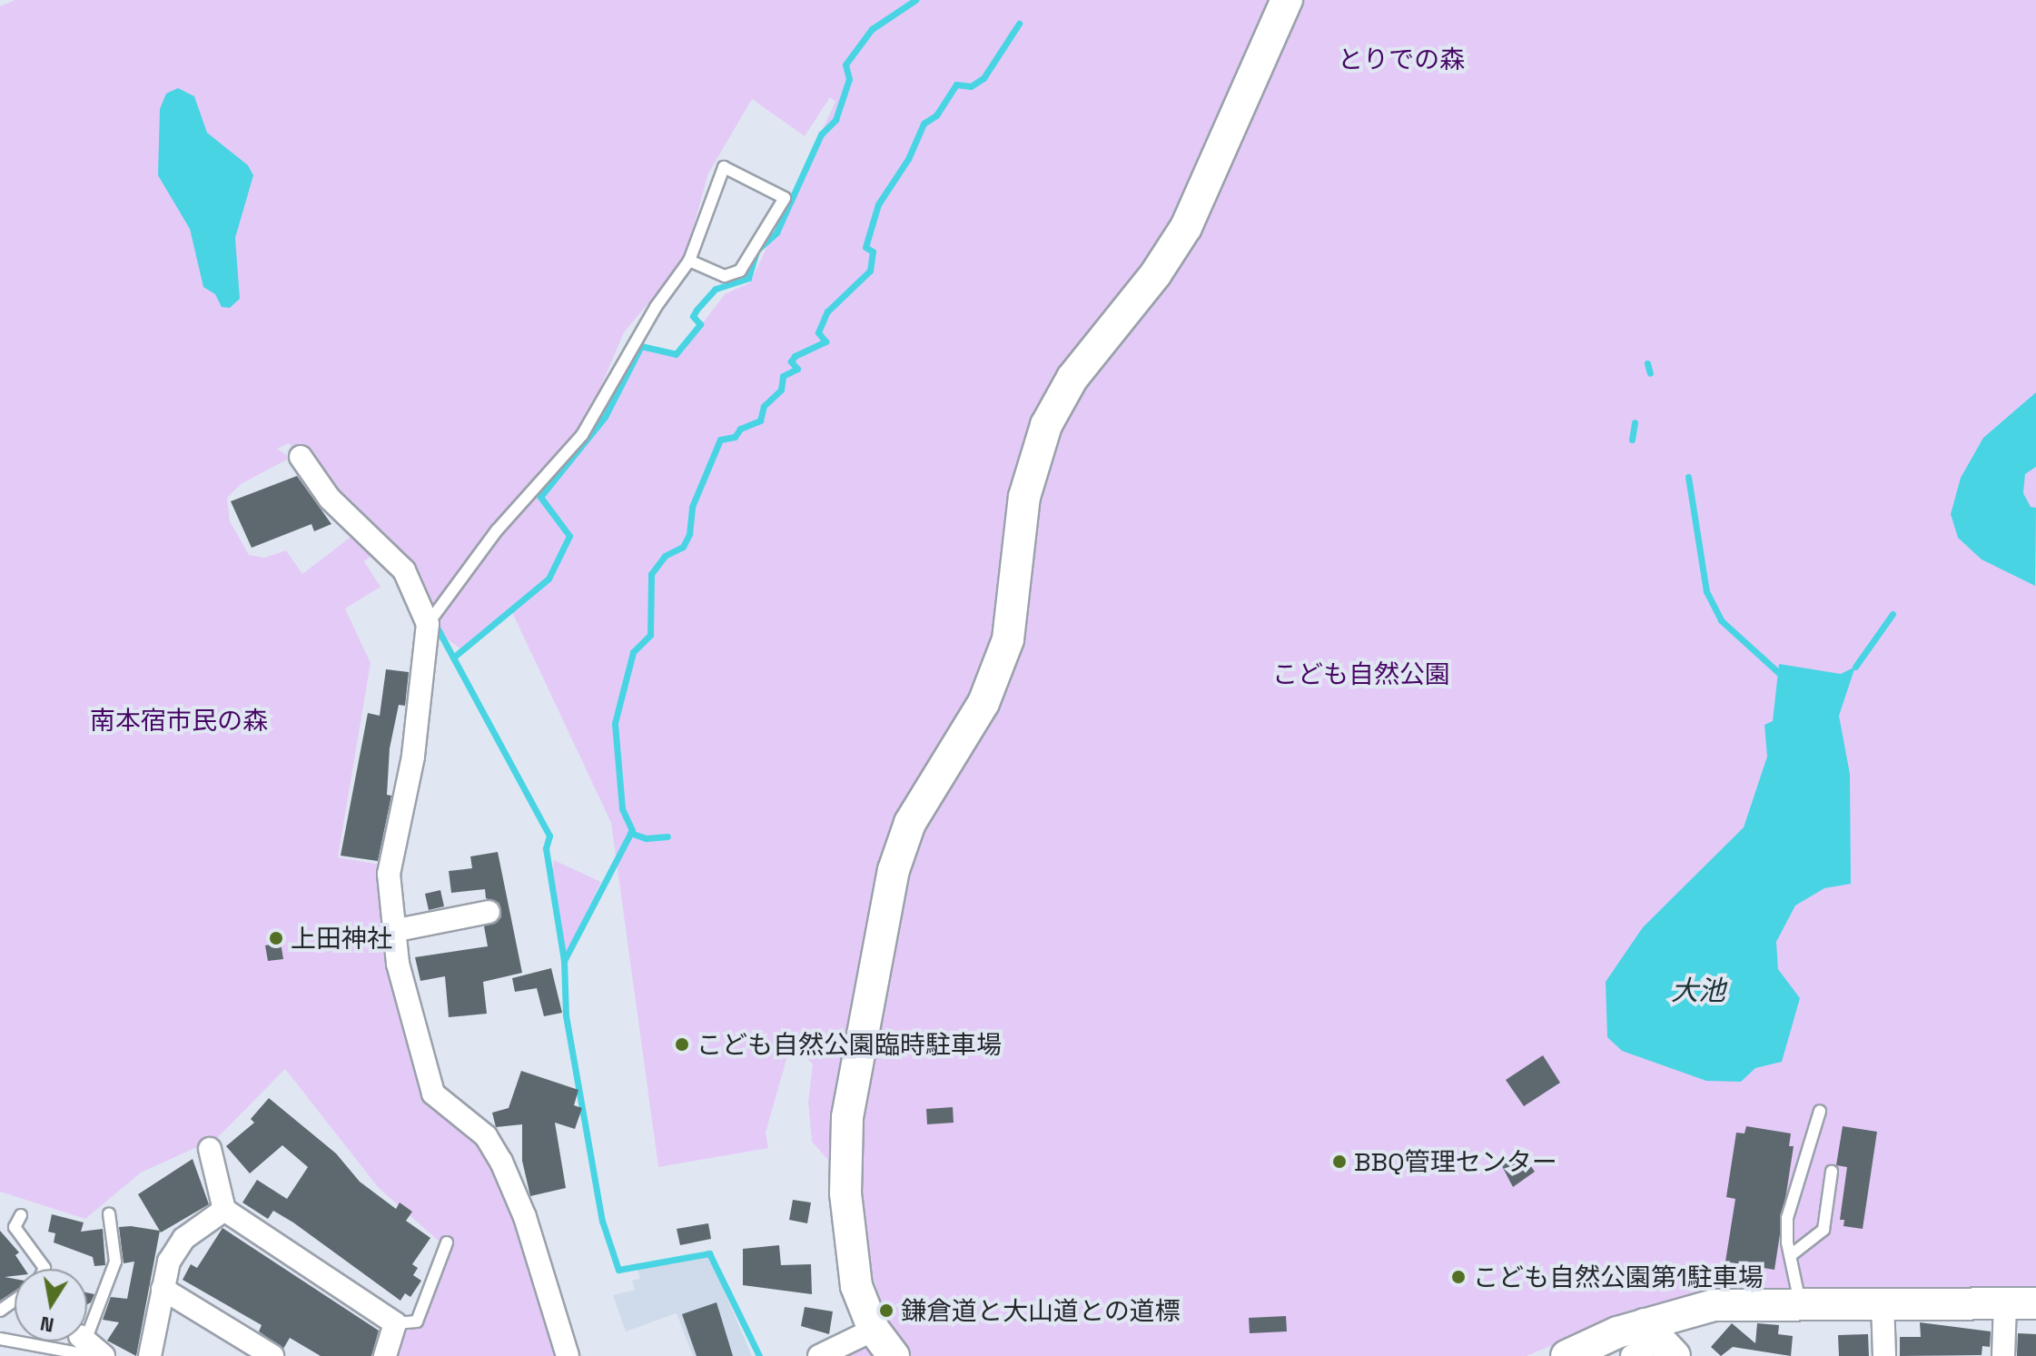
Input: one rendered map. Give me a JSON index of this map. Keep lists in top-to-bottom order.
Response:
{
  "water": ["大池"],
  "parks": ["とりでの森", "こども自然公園", "南本宿市民の森"],
  "places": [
    "上田神社",
    "こども自然公園臨時駐車場",
    "BBQ管理センター",
    "こども自然公園第1駐車場",
    "鎌倉道と大山道との道標"
  ],
  "north": "bottom"
}
